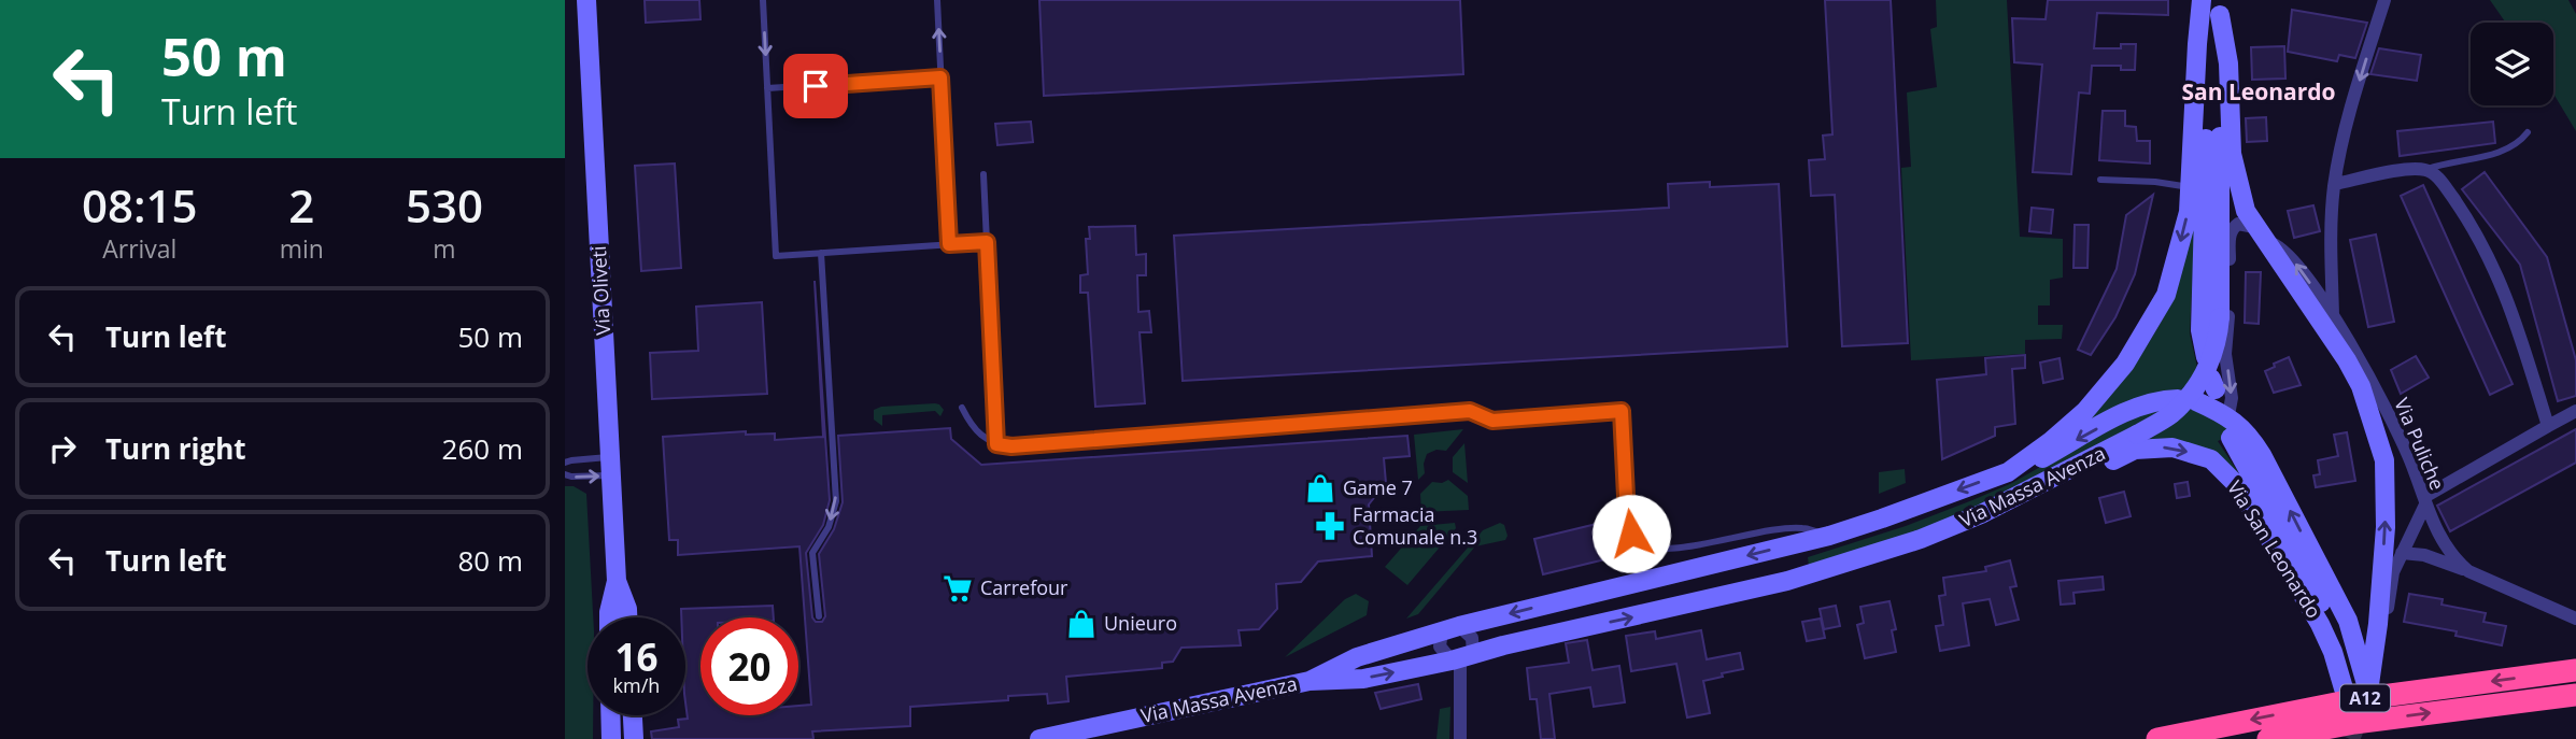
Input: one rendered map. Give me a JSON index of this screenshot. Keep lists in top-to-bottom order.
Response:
{
  "streets": {
    "highway": ["A12"],
    "main road": ["Via Oliveti", "Via Massa Avenza", "Via San Leonardo"],
    "street": ["Via Puliche"]
  },
  "crossings": [
    ["Via Massa Avenza", "Via San Leonardo"]
  ],
  "districts": ["San Leonardo"],
  "places": {
    "shop": ["Game 7", "Unieuro"],
    "pharmacy": ["Farmacia Comunale n.3"],
    "supermarket": ["Carrefour"]
  },
  "page": {
    "turn": ["50 m", "Turn left"],
    "eta": [
      "08:15",
      "Arrival",
      "2",
      "min",
      "530",
      "m"
    ],
    "list": [
      {
        "name": "Turn left",
        "value": "50 m"
      },
      {
        "name": "Turn right",
        "value": "260 m"
      },
      {
        "name": "Turn left",
        "value": "80 m"
      }
    ],
    "speed": "16 km/h",
    "limit": "20"
  }
}
